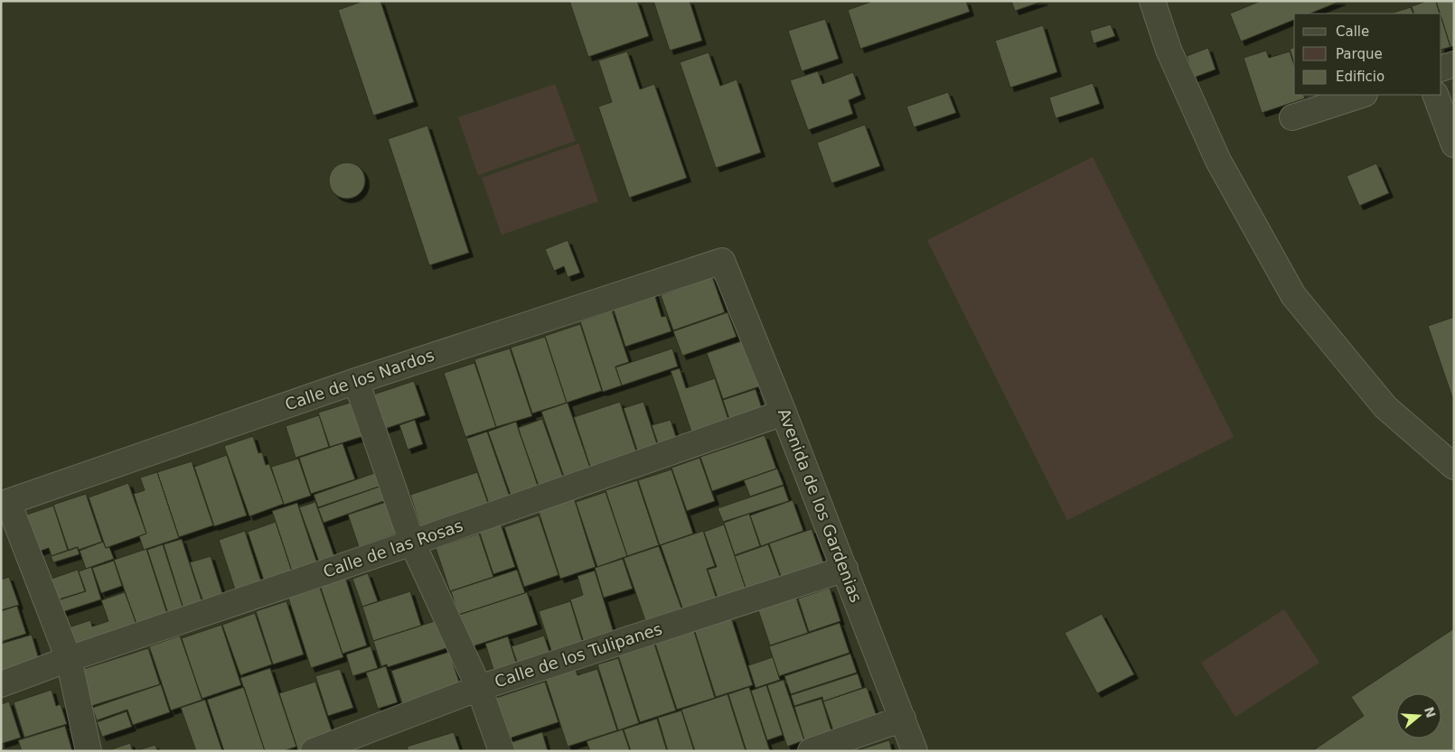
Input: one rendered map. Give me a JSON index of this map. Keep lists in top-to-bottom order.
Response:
{
  "streets": {
    "street": [
      "Calle de los Nardos",
      "Avenida de los Gardenias",
      "Calle de las Rosas",
      "Calle de los Tulipanes"
    ]
  },
  "crossings": [
    ["Calle de los Nardos", "Avenida de los Gardenias"],
    ["Avenida de los Gardenias", "Calle de las Rosas"],
    ["Avenida de los Gardenias", "Calle de los Tulipanes"]
  ],
  "legend": ["Calle", "Parque", "Edificio"],
  "north": "right"
}
